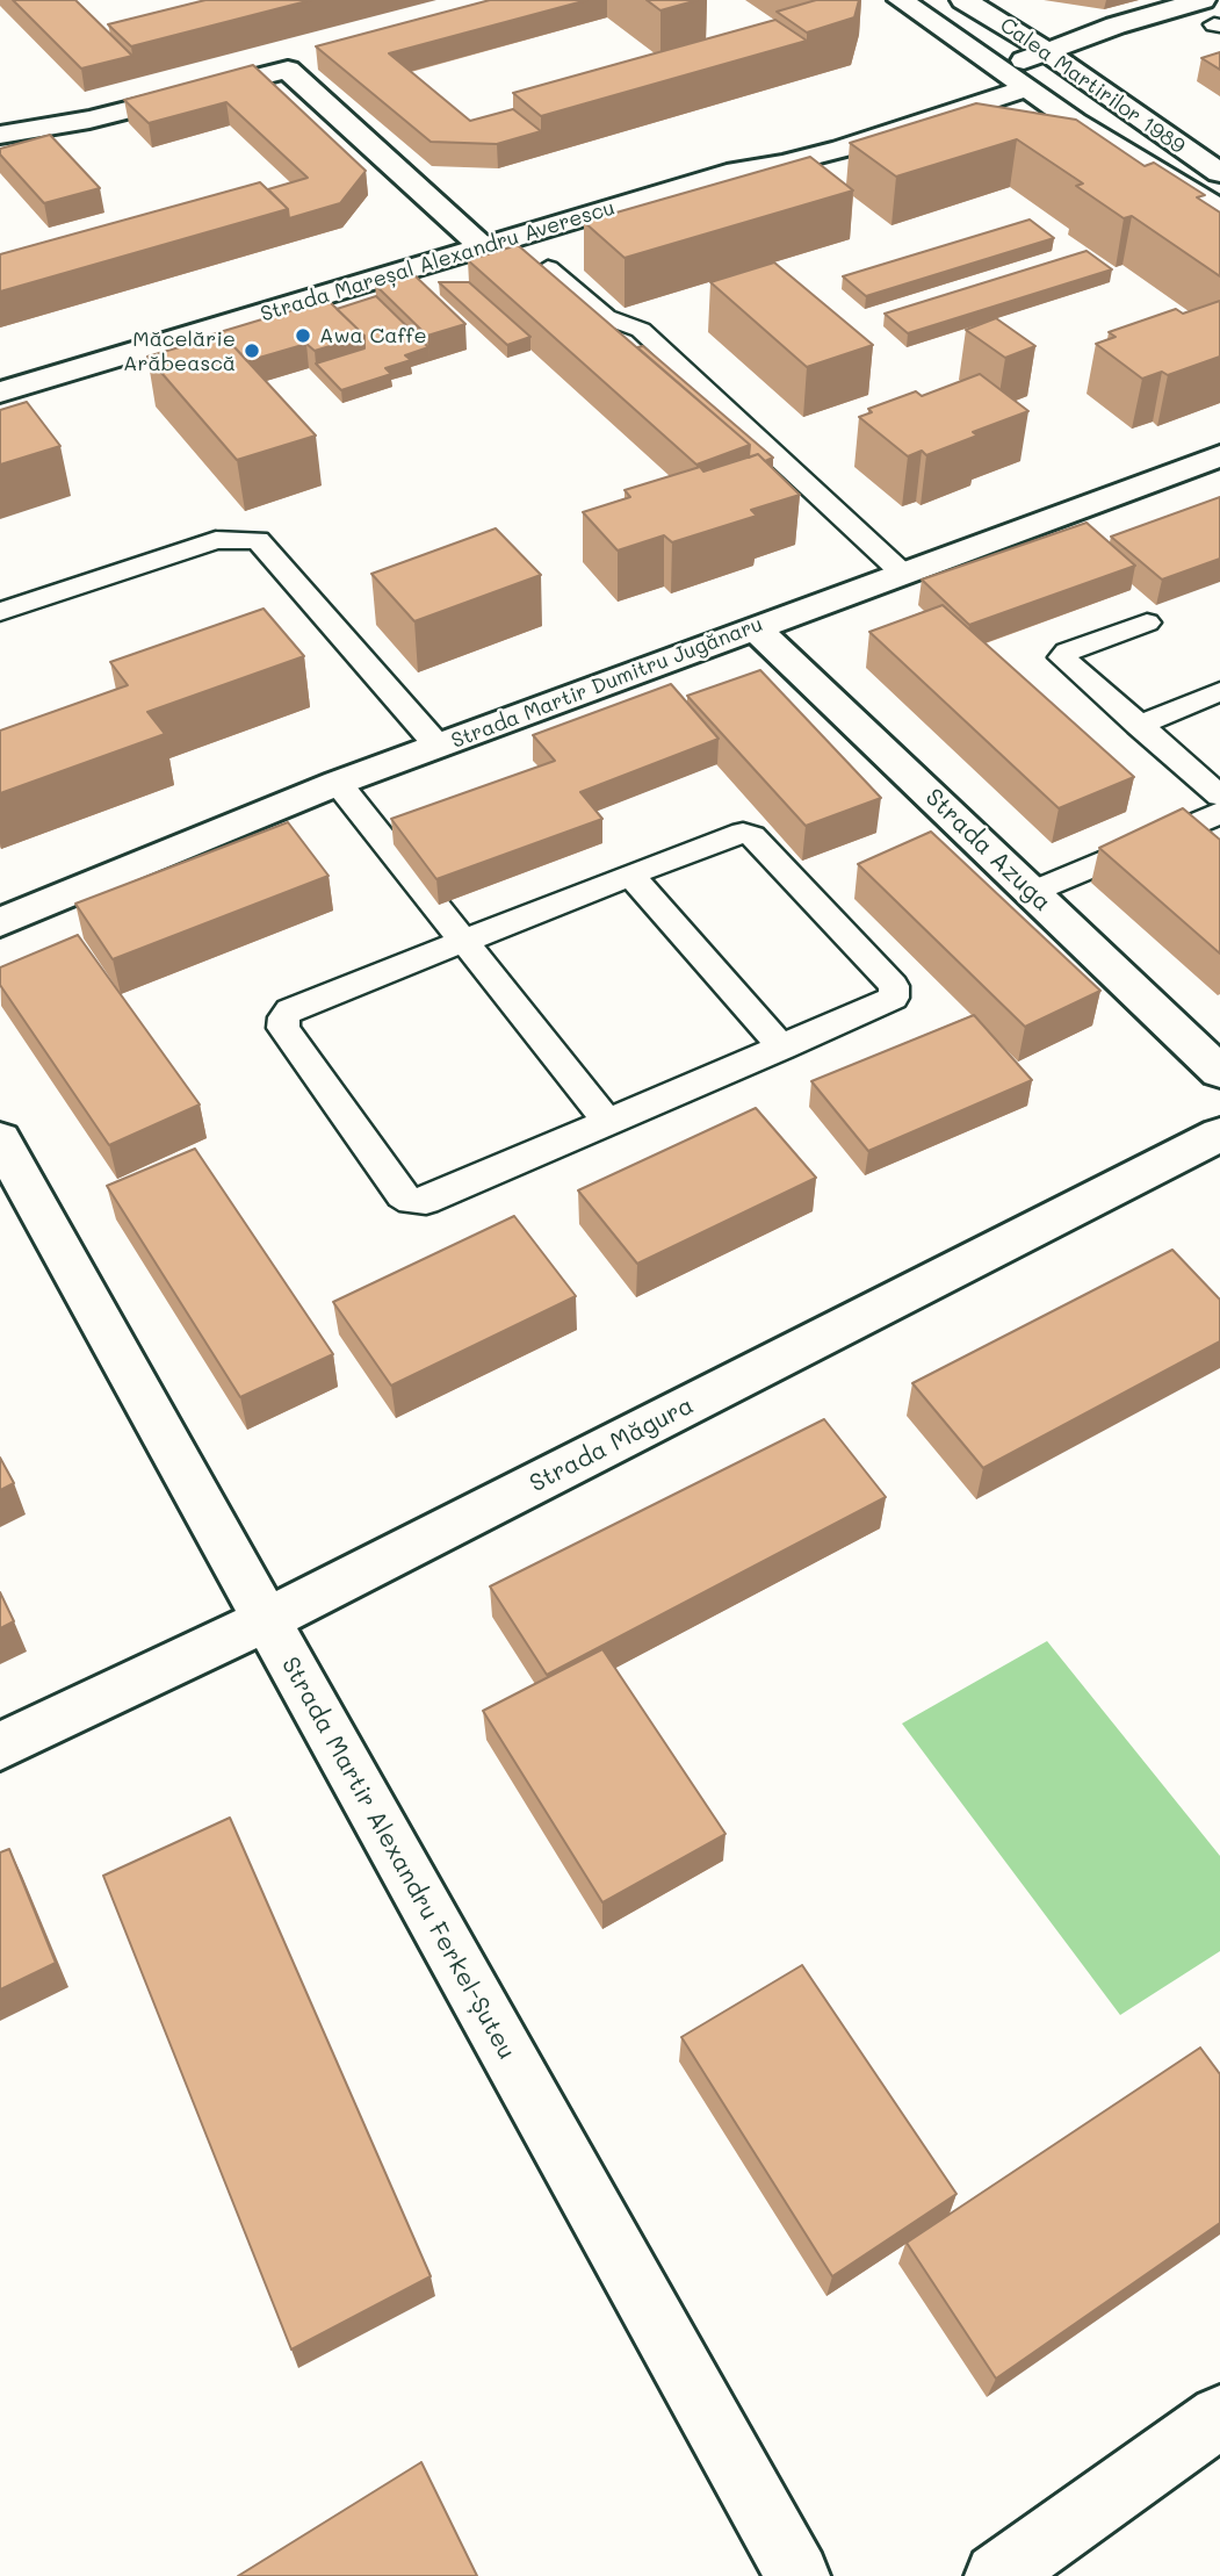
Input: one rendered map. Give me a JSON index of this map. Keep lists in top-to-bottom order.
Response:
{
  "streets": {
    "street": [
      "Calea Martirilor 1989",
      "Strada Mareșal Alexandru Averescu",
      "Strada Martir Dumitru Jugănaru",
      "Strada Azuga",
      "Strada Măgura",
      "Strada Martir Alexandru Ferkel-Șuteu"
    ]
  },
  "crossings": [
    ["Calea Martirilor 1989", "Strada Mareșal Alexandru Averescu"],
    ["Strada Martir Dumitru Jugănaru", "Strada Azuga"],
    ["Strada Măgura", "Strada Martir Alexandru Ferkel-Șuteu"]
  ],
  "places": ["Awa Caffe", "Măcelărie Arăbească"]
}
